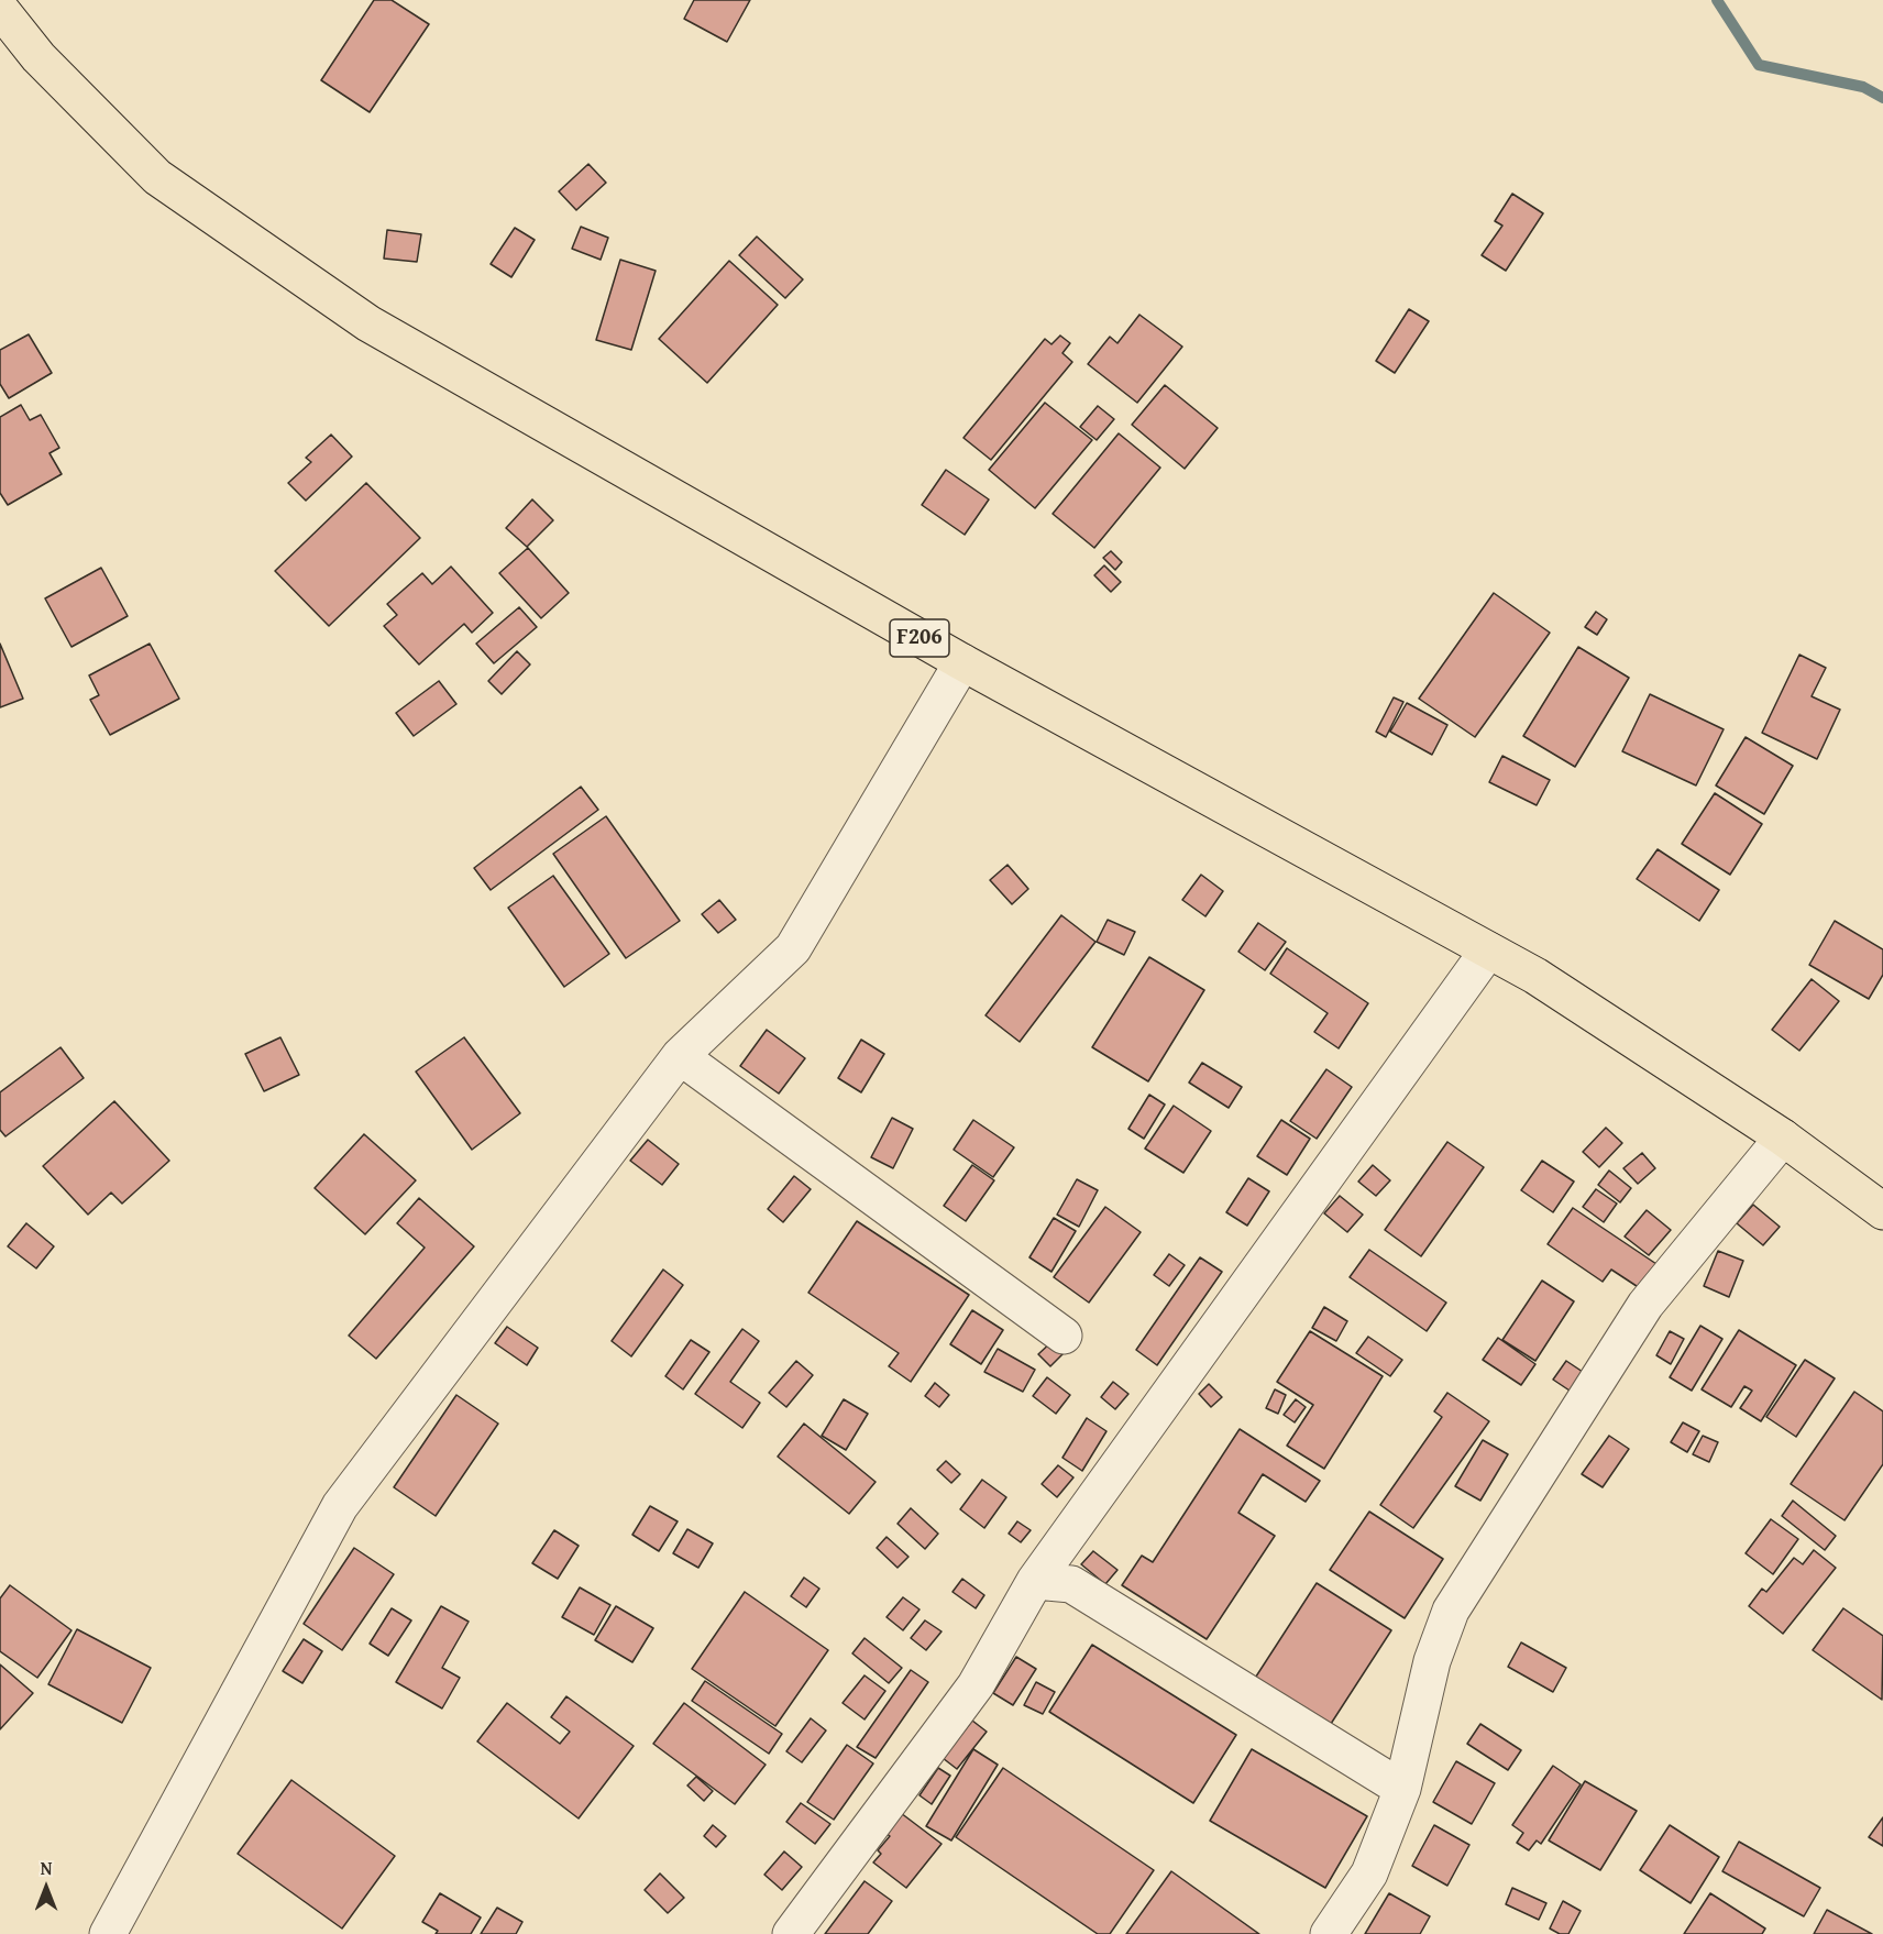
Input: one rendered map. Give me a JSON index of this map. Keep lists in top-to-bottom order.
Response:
{
  "streets": {
    "main road": ["F206"]
  },
  "north": "top"
}
